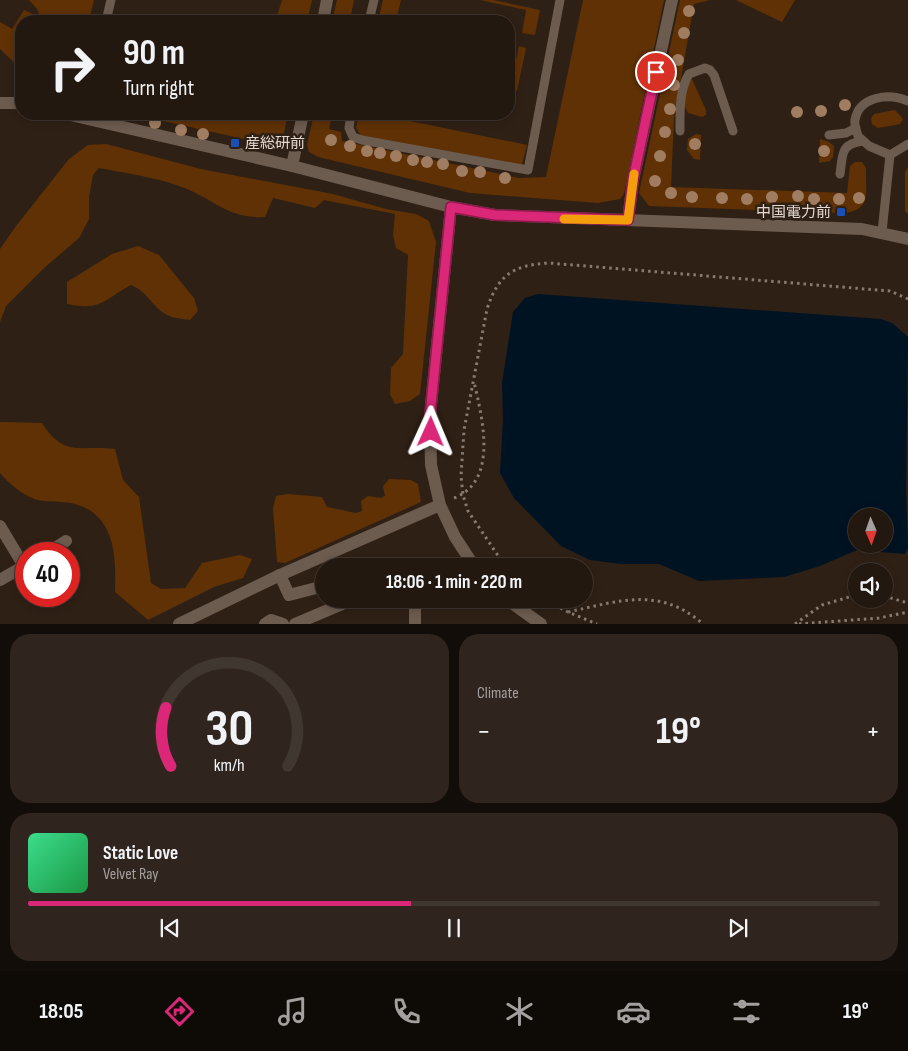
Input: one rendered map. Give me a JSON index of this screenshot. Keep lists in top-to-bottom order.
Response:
{
  "places": {
    "transit": ["産総研前", "中国電力前"]
  },
  "north": "bottom",
  "page": {
    "turn": ["90 m", "Turn right"],
    "limit": "40",
    "trip": "18:06 · 1 min · 220 m",
    "tile": "Climate",
    "heat": ["−", "19°", "+"],
    "song": ["Static Love", "Velvet Ray"],
    "tabs": ["18:05", "19°"],
    "gauge": ["30", "km/h"]
  }
}
